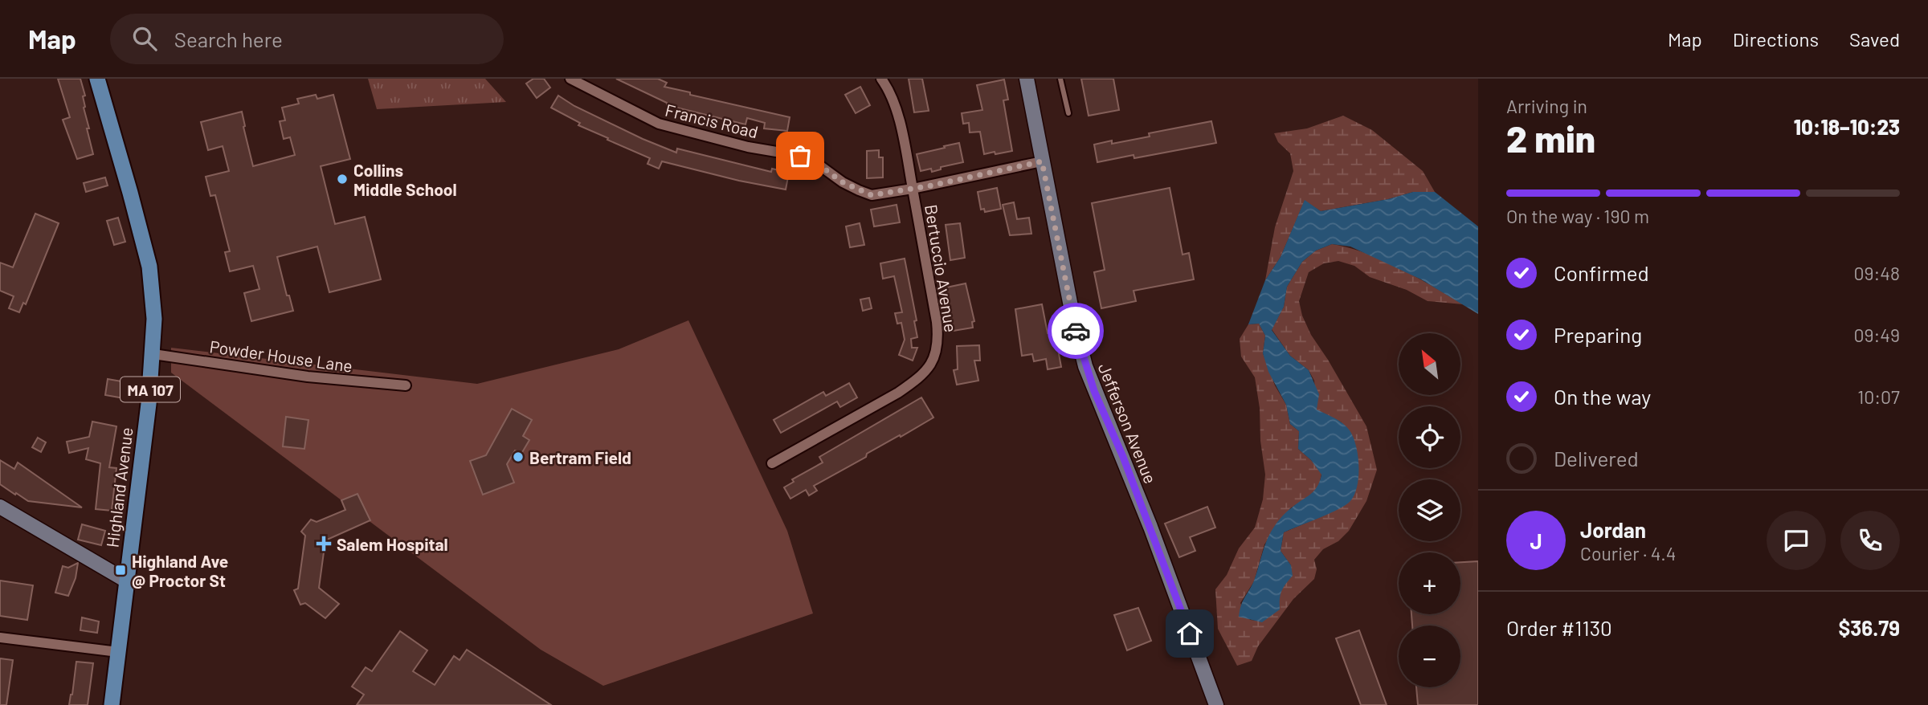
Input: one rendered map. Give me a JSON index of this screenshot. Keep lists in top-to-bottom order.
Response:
{
  "streets": {
    "main road": ["MA 107", "Jefferson Avenue", "Highland Avenue"],
    "street": ["Francis Road", "Bertuccio Avenue", "Powder House Lane"]
  },
  "crossings": [
    ["Francis Road", "Bertuccio Avenue"],
    ["Bertuccio Avenue", "Jefferson Avenue"],
    ["Powder House Lane", "Highland Avenue"]
  ],
  "places": {
    "other": ["Collins Middle School", "Bertram Field"],
    "health": ["Salem Hospital"],
    "transit": ["Highland Ave @ Proctor St"]
  },
  "north": "top left",
  "page": {
    "header": "Map",
    "search": "Search here",
    "nav": ["Map", "Directions", "Saved"],
    "heading": ["2 min", "Arriving in", "10:18–10:23"],
    "panel": [
      "Jordan",
      "Courier · 4.4",
      "Order #1130",
      "$36.79"
    ],
    "bar": "On the way · 190 m",
    "list": [
      ["Confirmed", "09:48"],
      ["Preparing", "09:49"],
      ["On the way", "10:07"],
      "Delivered"
    ],
    "map_buttons": ["+", "−"],
    "round": "J"
  }
}
